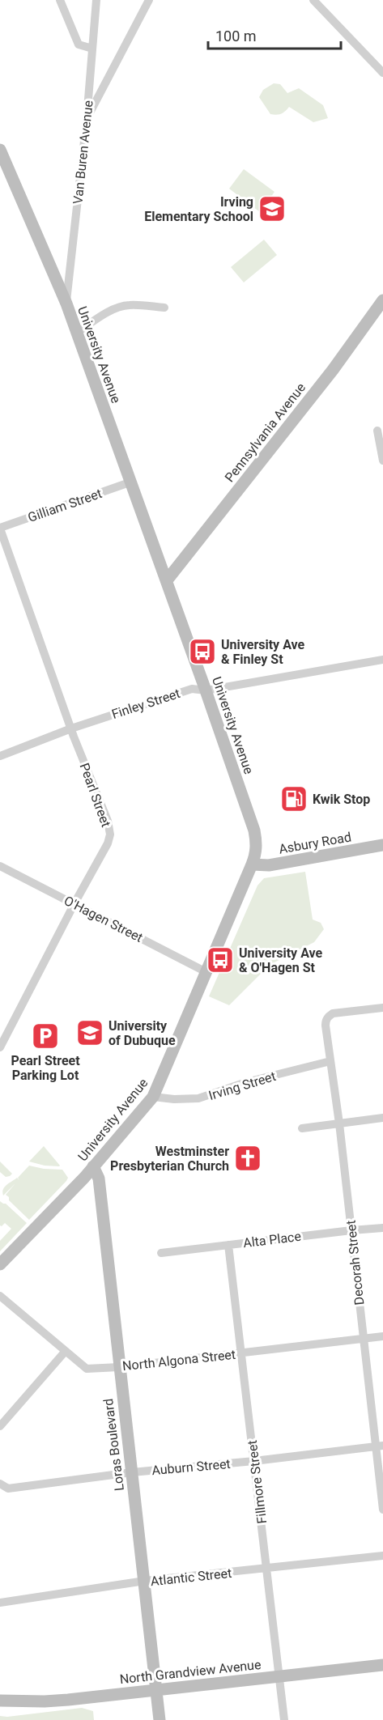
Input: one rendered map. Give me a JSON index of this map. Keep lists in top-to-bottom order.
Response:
{
  "streets": {
    "main road": [
      "University Avenue",
      "Pennsylvania Avenue",
      "Asbury Road",
      "Loras Boulevard",
      "North Grandview Avenue"
    ],
    "street": [
      "Van Buren Avenue",
      "Gilliam Street",
      "Finley Street",
      "Pearl Street",
      "O'Hagen Street",
      "Irving Street",
      "Alta Place",
      "Decorah Street",
      "North Algona Street",
      "Auburn Street",
      "Fillmore Street",
      "Atlantic Street"
    ]
  },
  "crossings": [
    ["Van Buren Avenue", "University Avenue"],
    ["University Avenue", "Pennsylvania Avenue"],
    ["University Avenue", "Gilliam Street"],
    ["University Avenue", "Finley Street"],
    ["University Avenue", "Asbury Road"],
    ["University Avenue", "O'Hagen Street"],
    ["University Avenue", "Irving Street"],
    ["University Avenue", "Loras Boulevard"],
    ["Gilliam Street", "Pearl Street"],
    ["Finley Street", "Pearl Street"],
    ["Pearl Street", "O'Hagen Street"],
    ["Irving Street", "Decorah Street"],
    ["Alta Place", "Decorah Street"],
    ["Alta Place", "Fillmore Street"],
    ["Decorah Street", "North Algona Street"],
    ["Decorah Street", "Auburn Street"],
    ["North Algona Street", "Loras Boulevard"],
    ["North Algona Street", "Fillmore Street"],
    ["Loras Boulevard", "Auburn Street"],
    ["Loras Boulevard", "Atlantic Street"],
    ["Loras Boulevard", "North Grandview Avenue"],
    ["Auburn Street", "Fillmore Street"],
    ["Fillmore Street", "Atlantic Street"],
    ["Fillmore Street", "North Grandview Avenue"]
  ],
  "places": {
    "school or university": ["Irving Elementary School", "University of Dubuque"],
    "bus stop": ["University Ave & Finley St", "University Ave & O'Hagen St"],
    "fuel station": ["Kwik Stop"],
    "parking": ["Pearl Street Parking Lot"],
    "church": ["Westminster Presbyterian Church"]
  },
  "scale_bar": "100 m"
}
